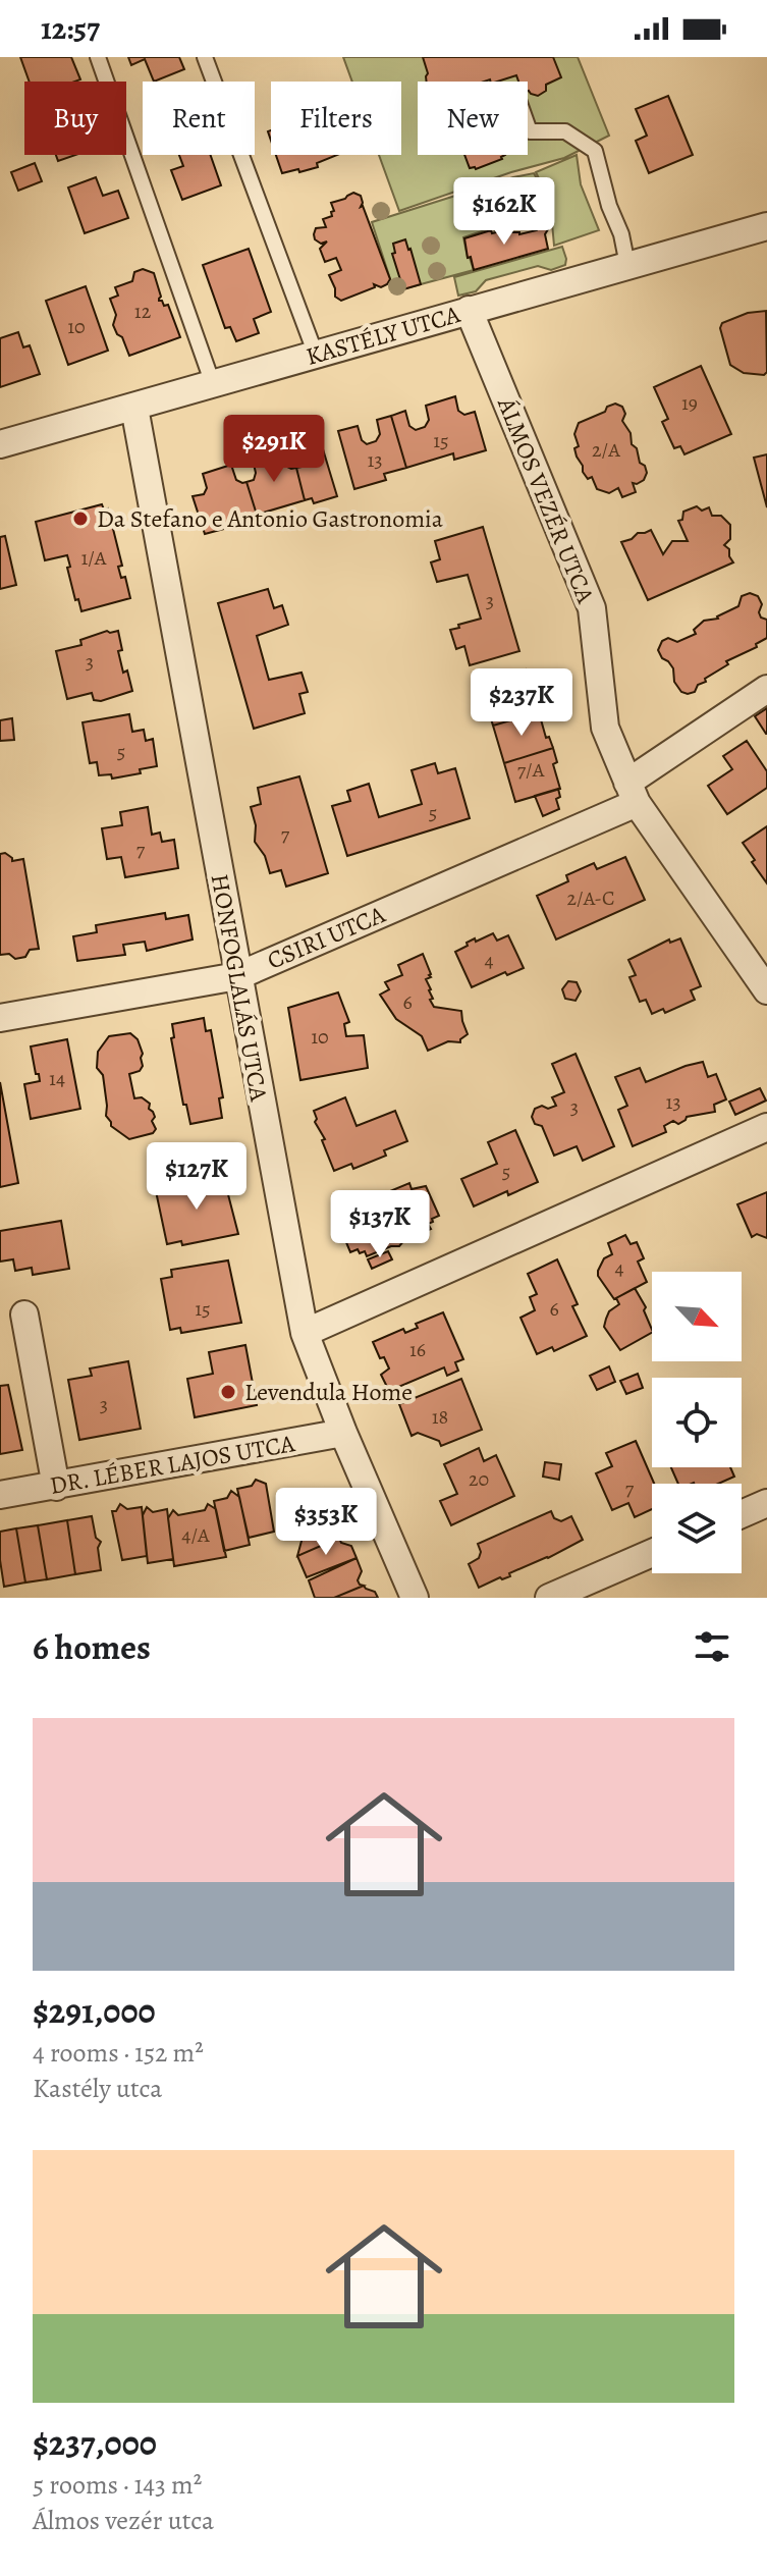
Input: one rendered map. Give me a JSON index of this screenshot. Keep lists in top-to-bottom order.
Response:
{
  "streets": {
    "street": [
      "KASTÉLY UTCA",
      "ÁLMOS VEZÉR UTCA",
      "CSIRI UTCA",
      "HONFOGLALÁS UTCA",
      "DR. LÉBER LAJOS UTCA"
    ]
  },
  "crossings": [
    ["KASTÉLY UTCA", "ÁLMOS VEZÉR UTCA"],
    ["KASTÉLY UTCA", "HONFOGLALÁS UTCA"],
    ["ÁLMOS VEZÉR UTCA", "CSIRI UTCA"],
    ["CSIRI UTCA", "HONFOGLALÁS UTCA"],
    ["HONFOGLALÁS UTCA", "DR. LÉBER LAJOS UTCA"]
  ],
  "places": ["Da Stefano e Antonio Gastronomia", "Levendula Home"],
  "house_numbers": [
    "12",
    "10",
    "19",
    "15",
    "2/A",
    "13",
    "1/A",
    "3",
    "3",
    "5",
    "7/A",
    "5",
    "7",
    "7",
    "2/A-C",
    "4",
    "6",
    "10",
    "14",
    "13",
    "3",
    "5",
    "4",
    "15",
    "6",
    "16",
    "3",
    "18",
    "20",
    "7",
    "4/A"
  ],
  "north": "bottom right",
  "page": {
    "status": "12:57",
    "chip": [
      "Buy",
      "Rent",
      "Filters",
      "New"
    ],
    "price": [
      "$162K",
      "$291K",
      "$237K",
      "$127K",
      "$137K",
      "$353K"
    ],
    "heading": "6 homes",
    "list": [
      {
        "name": "$291,000",
        "note": "4 rooms · 152 m² · Kastély utca"
      },
      {
        "name": "$237,000",
        "note": "5 rooms · 143 m² · Álmos vezér utca"
      }
    ]
  }
}
